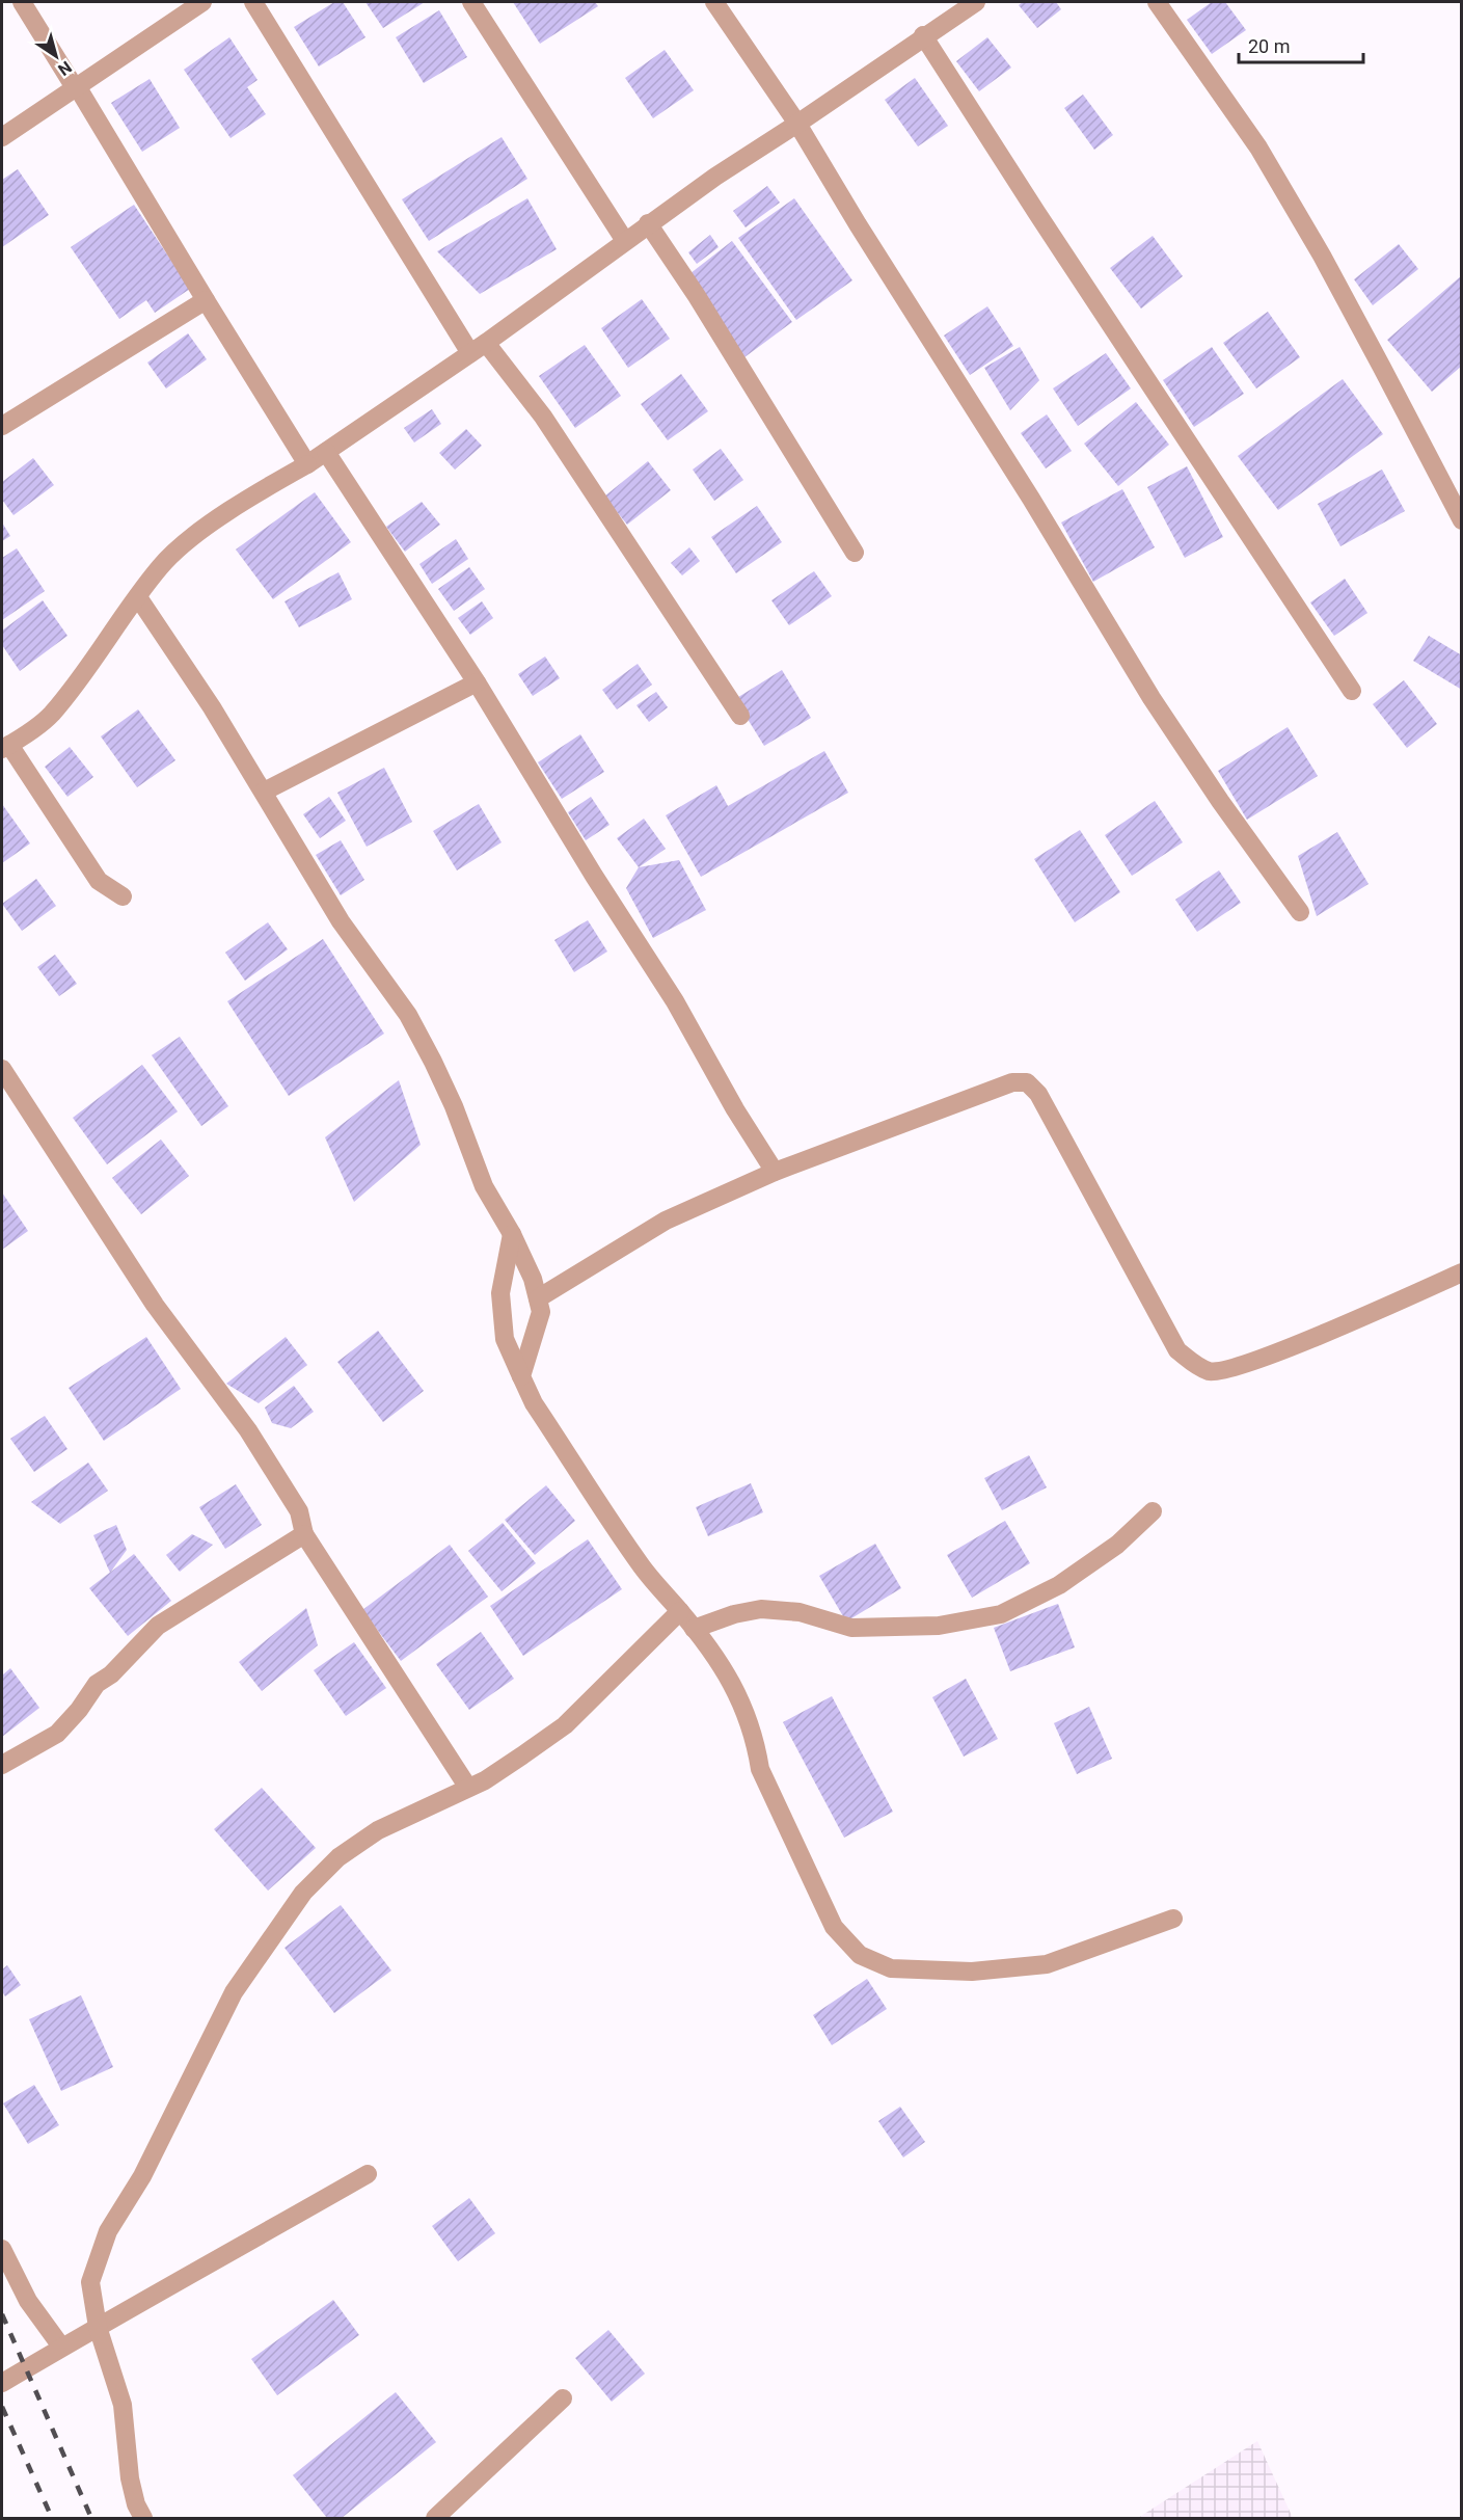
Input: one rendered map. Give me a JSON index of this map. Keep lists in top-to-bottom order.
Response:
{
  "scale_bar": "20 m",
  "north": "bottom right"
}
